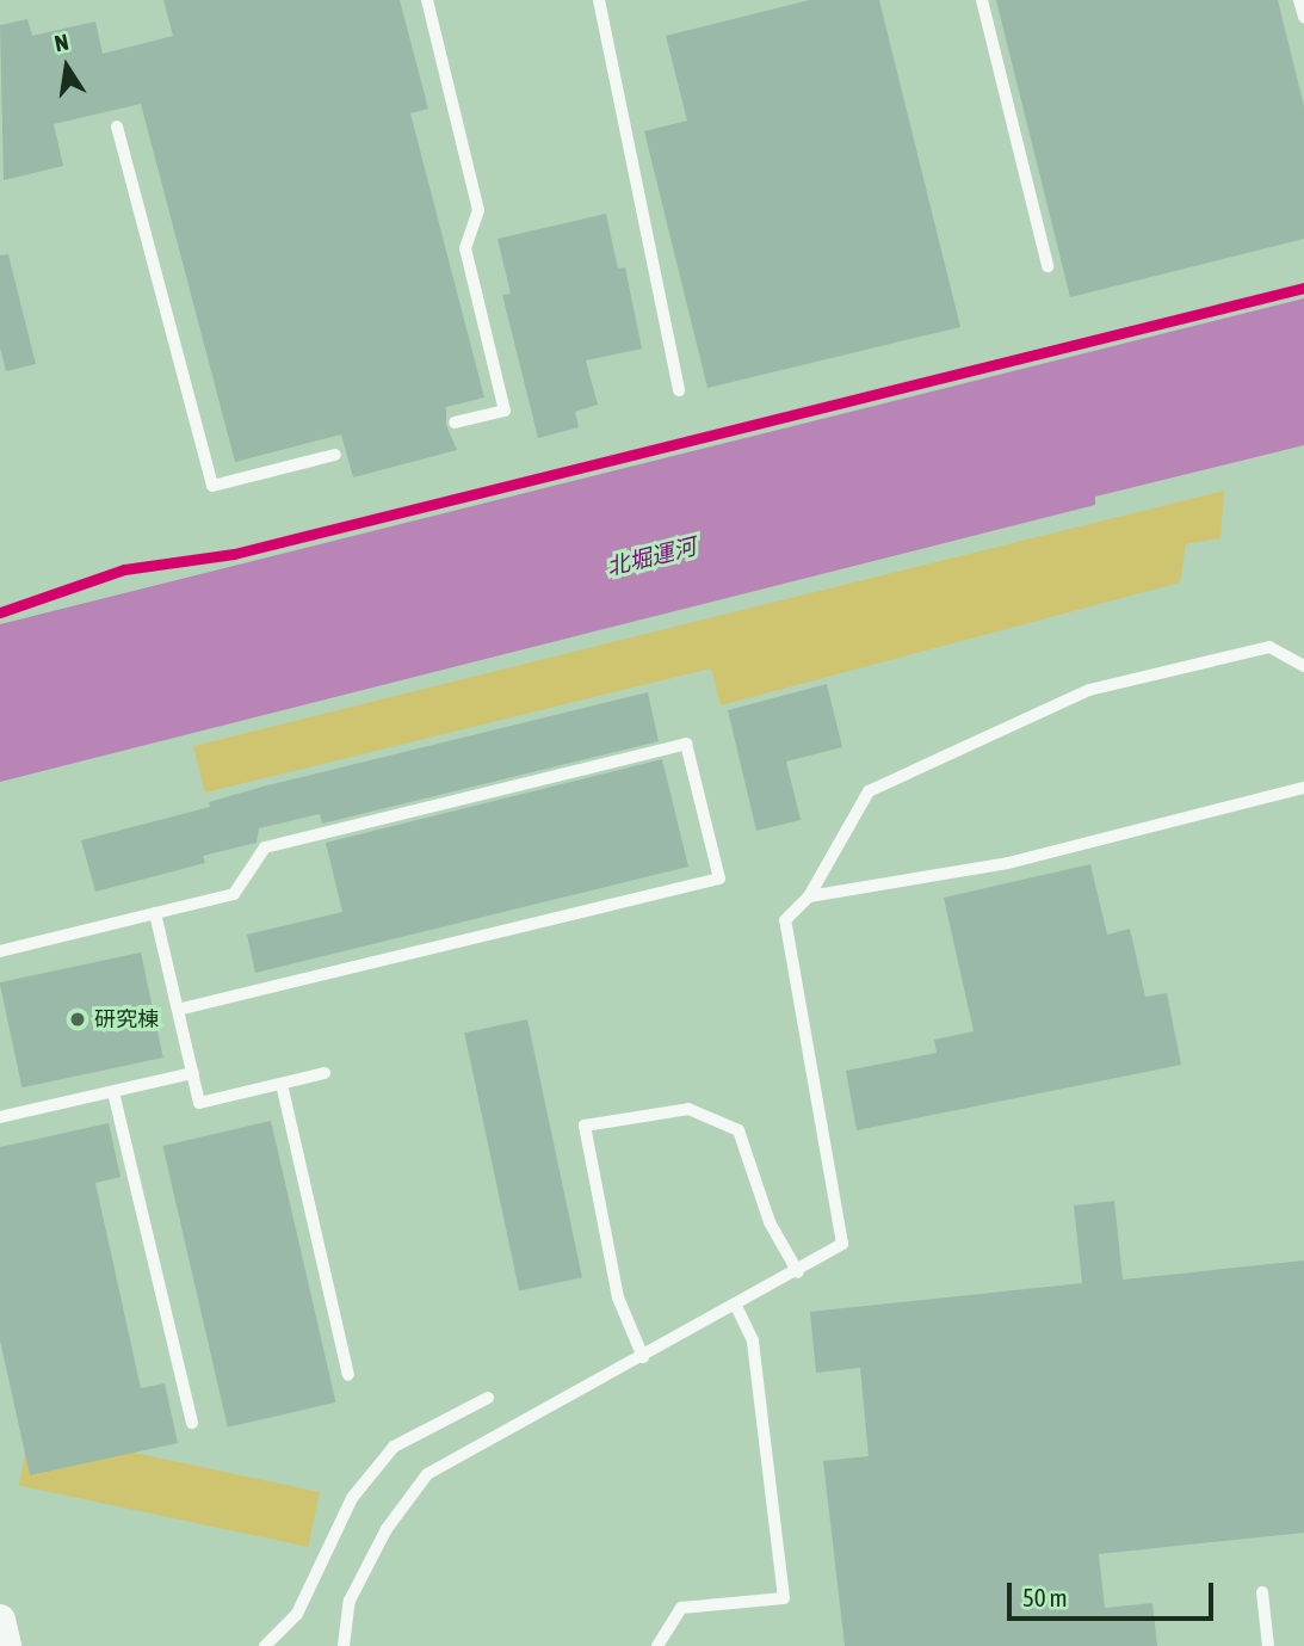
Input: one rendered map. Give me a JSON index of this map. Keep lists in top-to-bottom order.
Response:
{
  "water": ["北堀運河"],
  "places": ["研究棟"],
  "scale_bar": "50 m",
  "north": "top"
}
